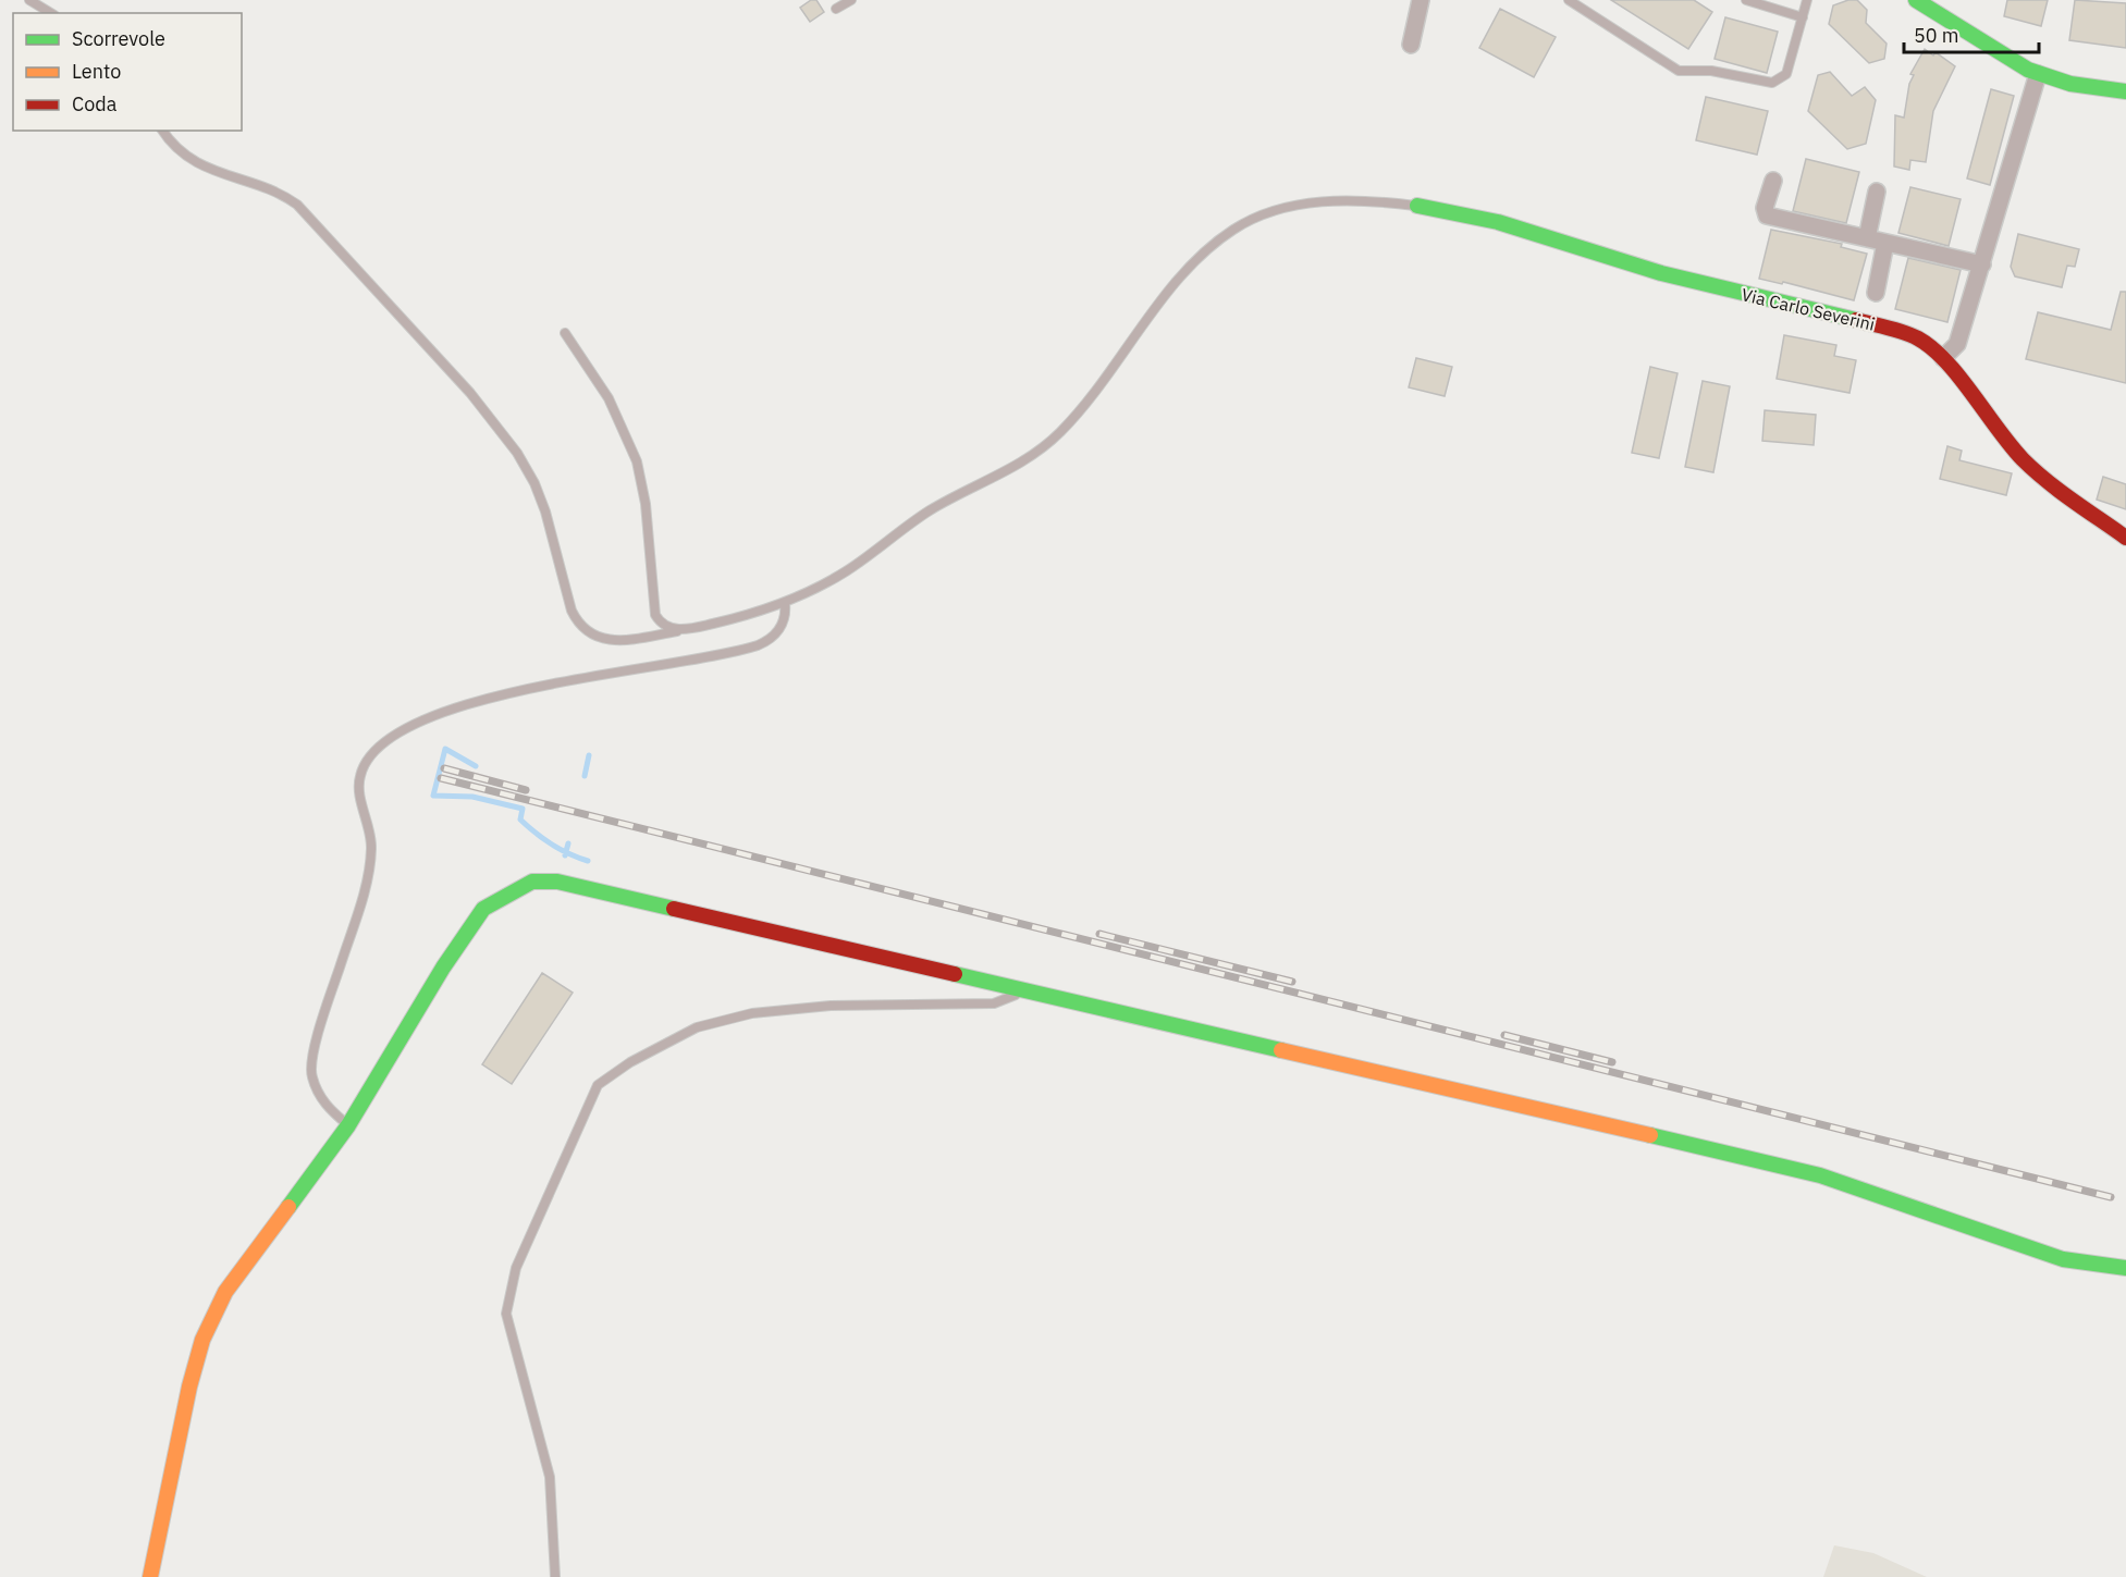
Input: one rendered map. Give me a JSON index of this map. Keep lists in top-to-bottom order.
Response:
{
  "streets": {
    "street": ["Via Carlo Severini"]
  },
  "legend": ["Scorrevole", "Lento", "Coda"],
  "scale_bar": "50 m"
}
